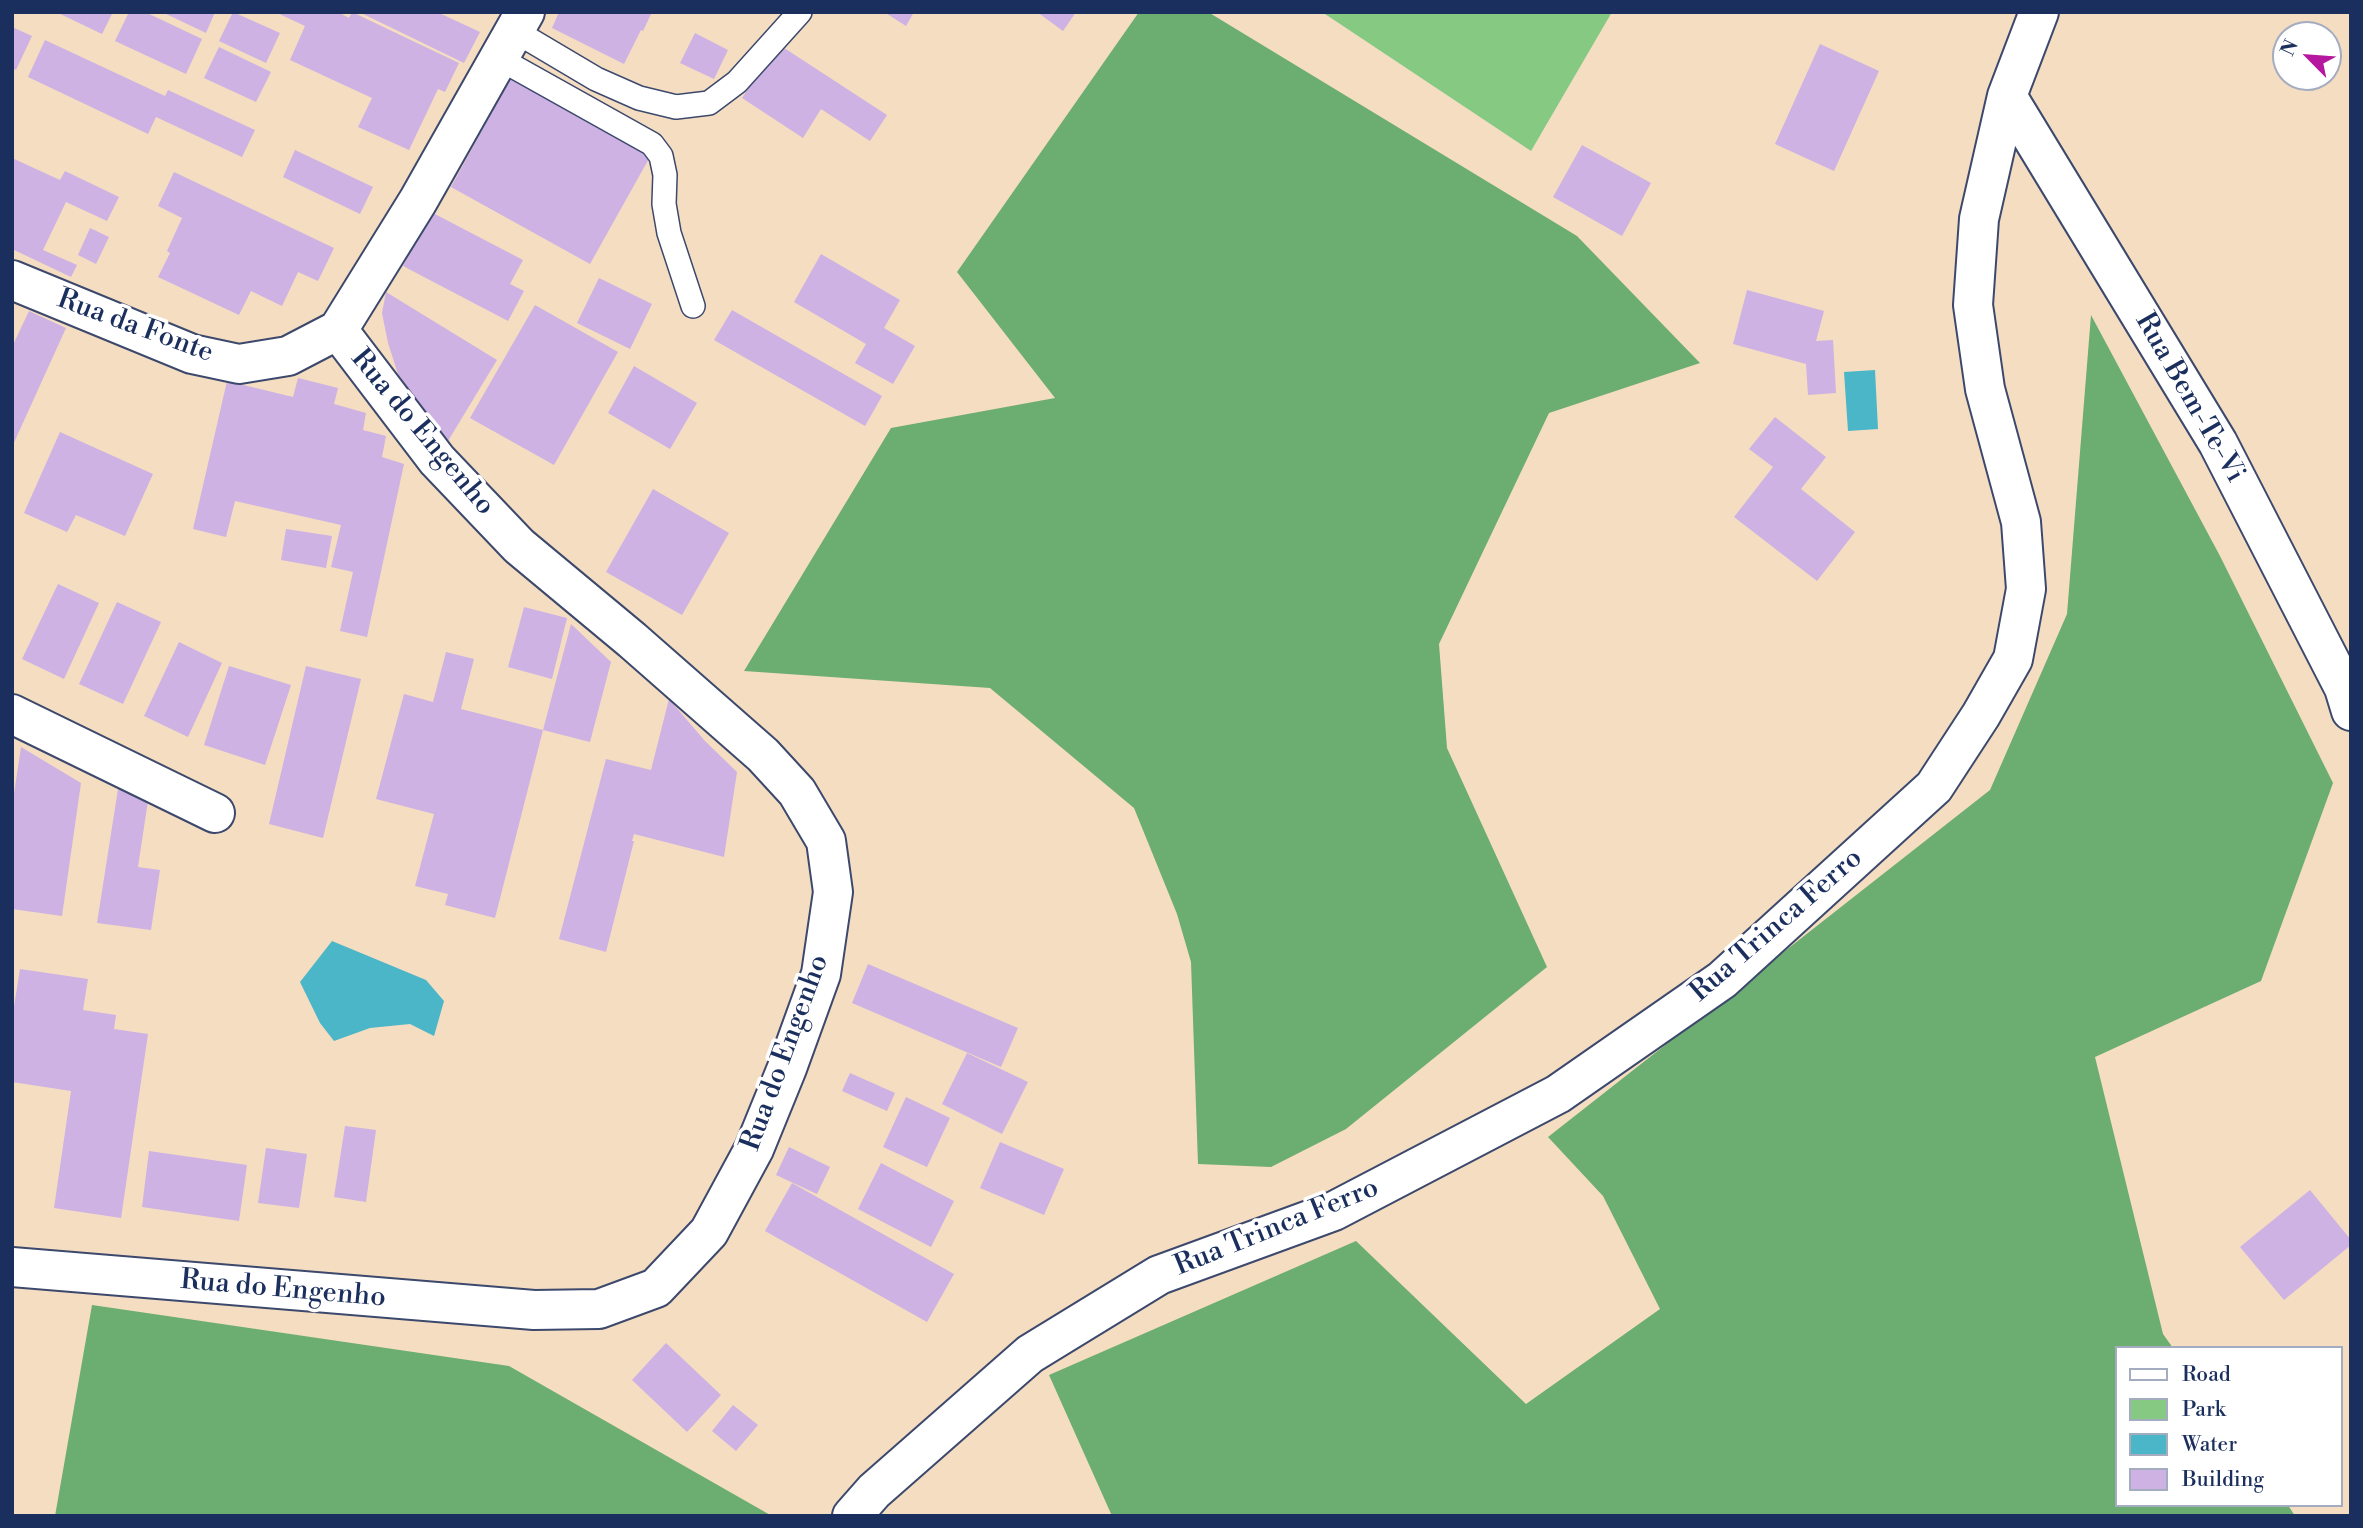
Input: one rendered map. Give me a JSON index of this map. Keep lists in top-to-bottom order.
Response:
{
  "streets": {
    "street": [
      "Rua da Fonte",
      "Rua Bem-Te-Vi",
      "Rua do Engenho",
      "Rua Trinca Ferro"
    ]
  },
  "crossings": [
    ["Rua da Fonte", "Rua do Engenho"],
    ["Rua Bem-Te-Vi", "Rua Trinca Ferro"]
  ],
  "legend": [
    "Road",
    "Park",
    "Water",
    "Building"
  ],
  "north": "top left"
}
